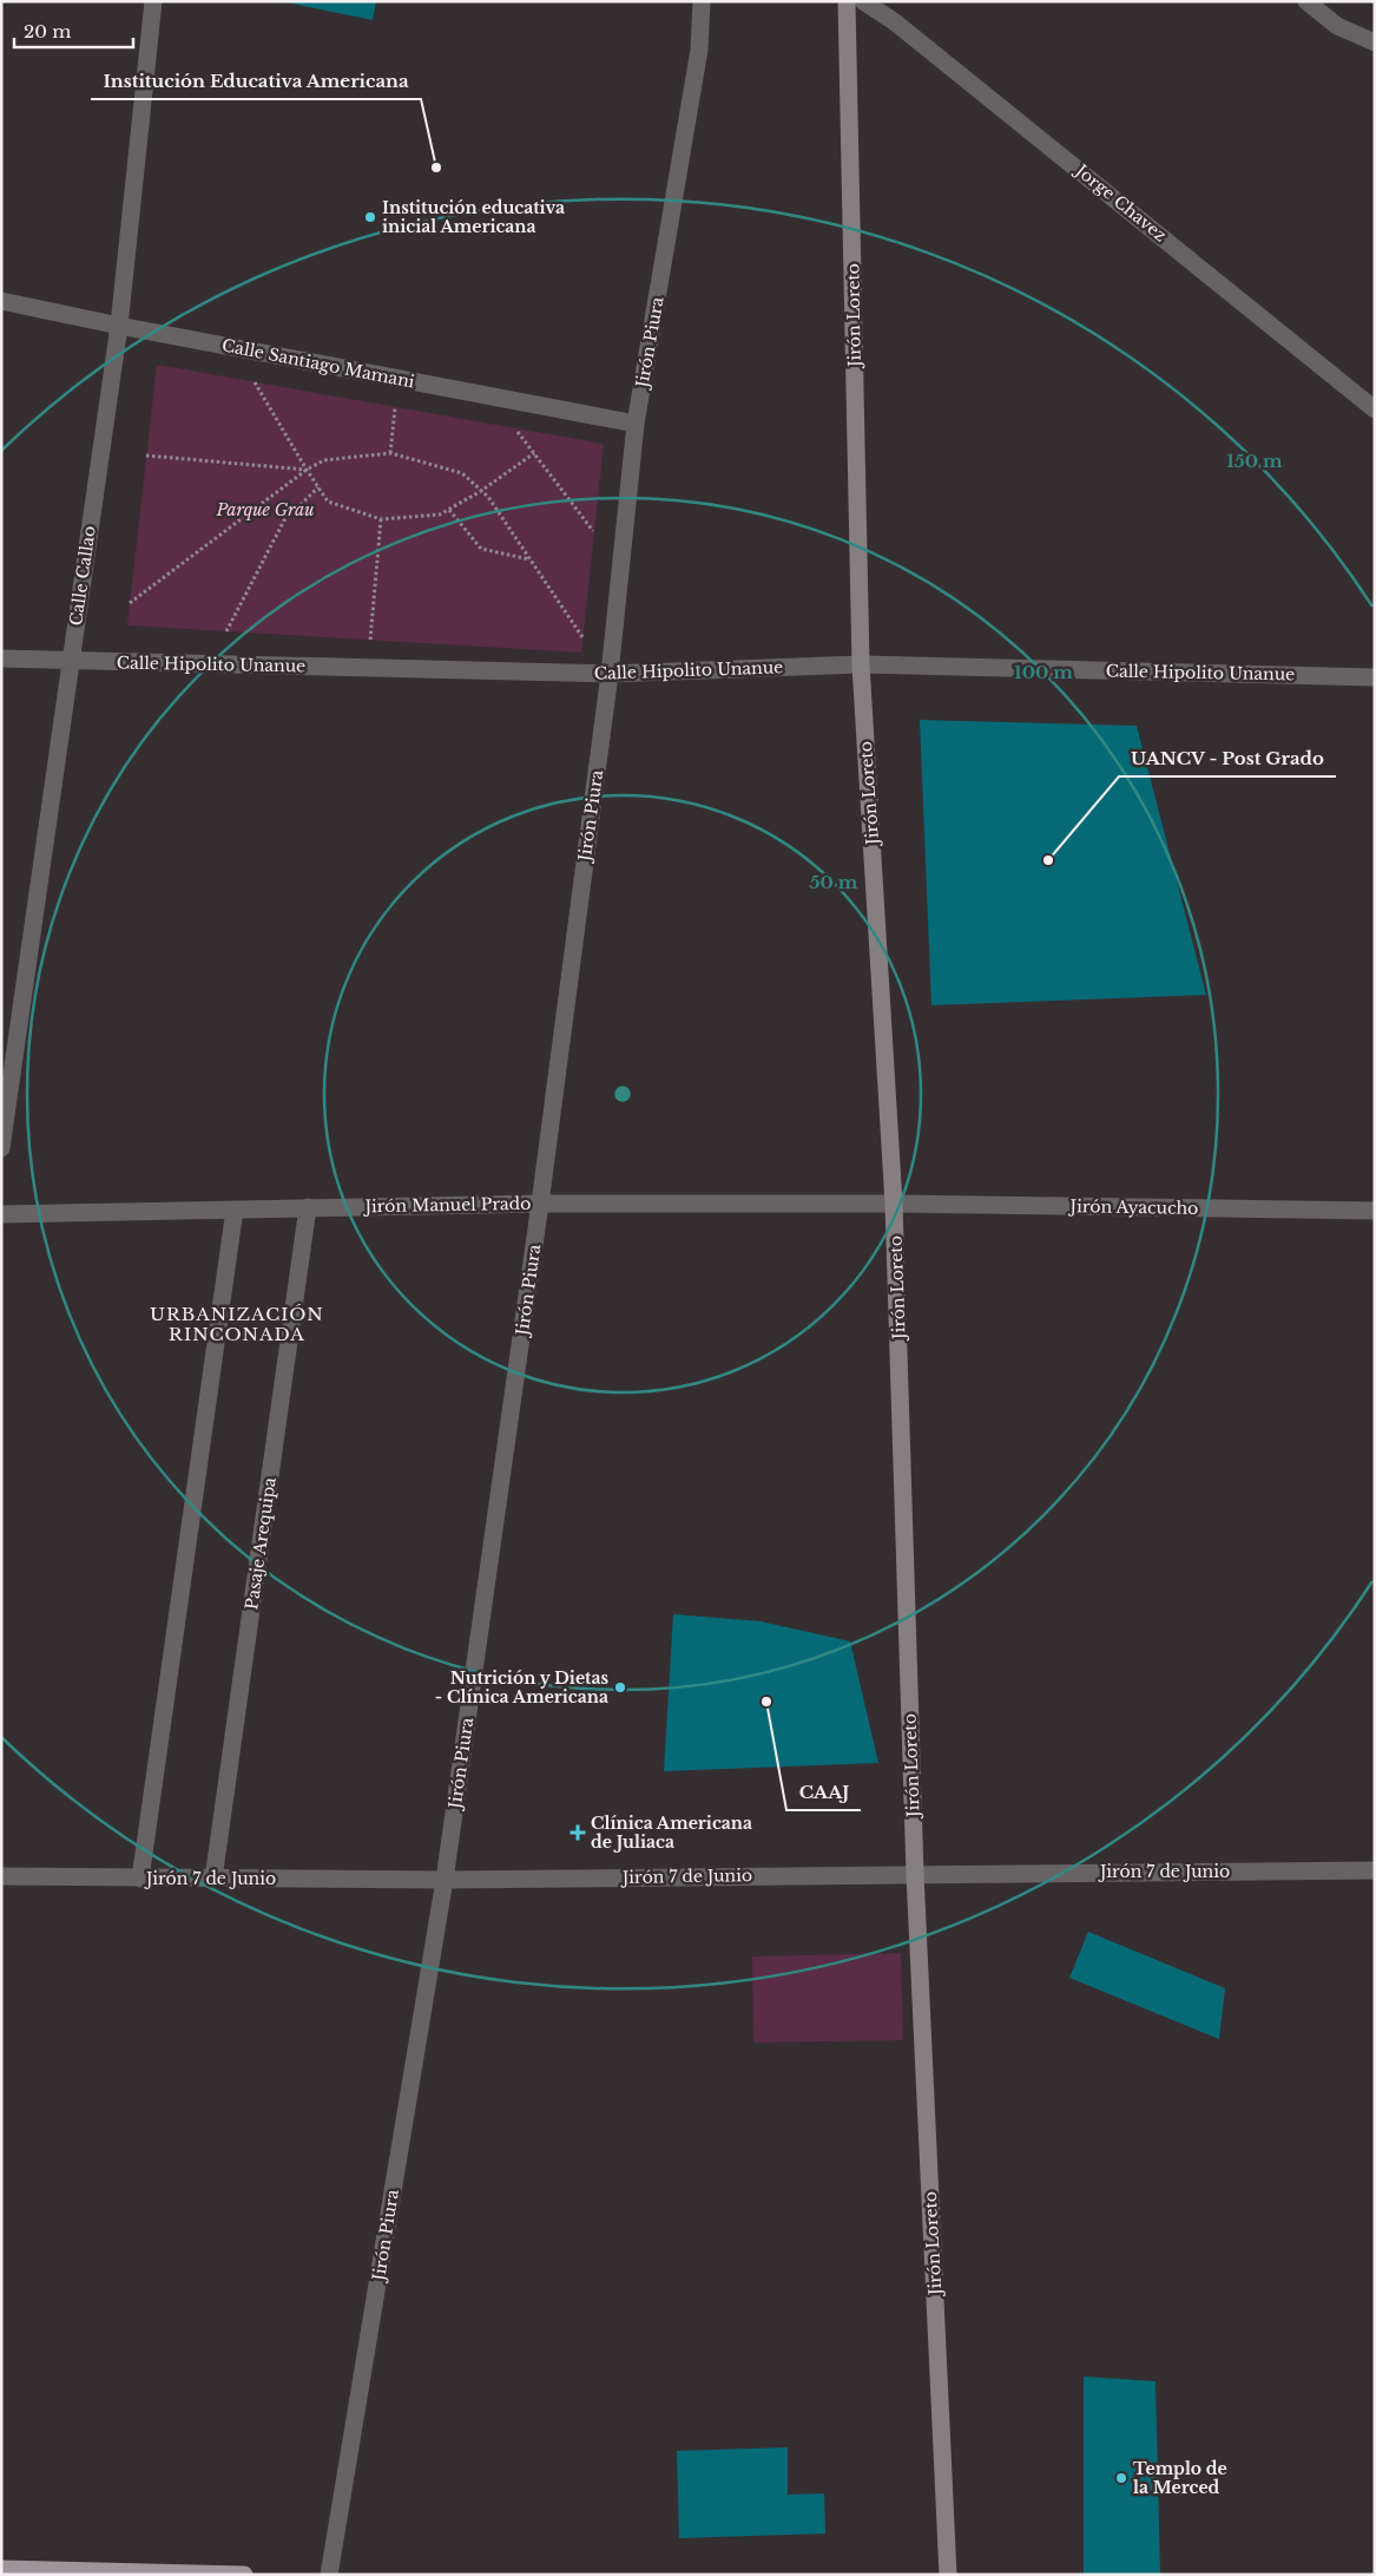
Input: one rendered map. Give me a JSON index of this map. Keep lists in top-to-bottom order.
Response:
{
  "streets": {
    "street": [
      "Jorge Chavez",
      "Jirón Loreto",
      "Jirón Piura",
      "Calle Santiago Mamani",
      "Calle Callao",
      "Calle Hipolito Unanue",
      "Jirón Manuel Prado",
      "Jirón Ayacucho",
      "Pasaje Arequipa",
      "Jirón 7 de Junio"
    ]
  },
  "crossings": [
    ["Jirón Loreto", "Calle Hipolito Unanue"],
    ["Jirón Loreto", "Jirón Manuel Prado"],
    ["Jirón Loreto", "Jirón Ayacucho"],
    ["Jirón Loreto", "Jirón 7 de Junio"],
    ["Jirón Piura", "Calle Santiago Mamani"],
    ["Jirón Piura", "Calle Hipolito Unanue"],
    ["Jirón Piura", "Jirón Manuel Prado"],
    ["Jirón Piura", "Jirón 7 de Junio"],
    ["Calle Santiago Mamani", "Calle Callao"],
    ["Calle Callao", "Calle Hipolito Unanue"],
    ["Jirón Manuel Prado", "Jirón Ayacucho"],
    ["Jirón Manuel Prado", "Pasaje Arequipa"],
    ["Pasaje Arequipa", "Jirón 7 de Junio"]
  ],
  "districts": ["URBANIZACIÓN RINCONADA"],
  "parks": ["Parque Grau"],
  "places": {
    "other": [
      "Institución Educativa Americana",
      "Institución educativa inicial Americana",
      "UANCV - Post Grado",
      "Nutrición y Dietas - Clínica Americana",
      "CAAJ",
      "Templo de la Merced"
    ],
    "health": ["Clínica Americana de Juliaca"]
  },
  "scale_bar": "20 m",
  "rings": ["150 m", "100 m", "50 m"]
}
